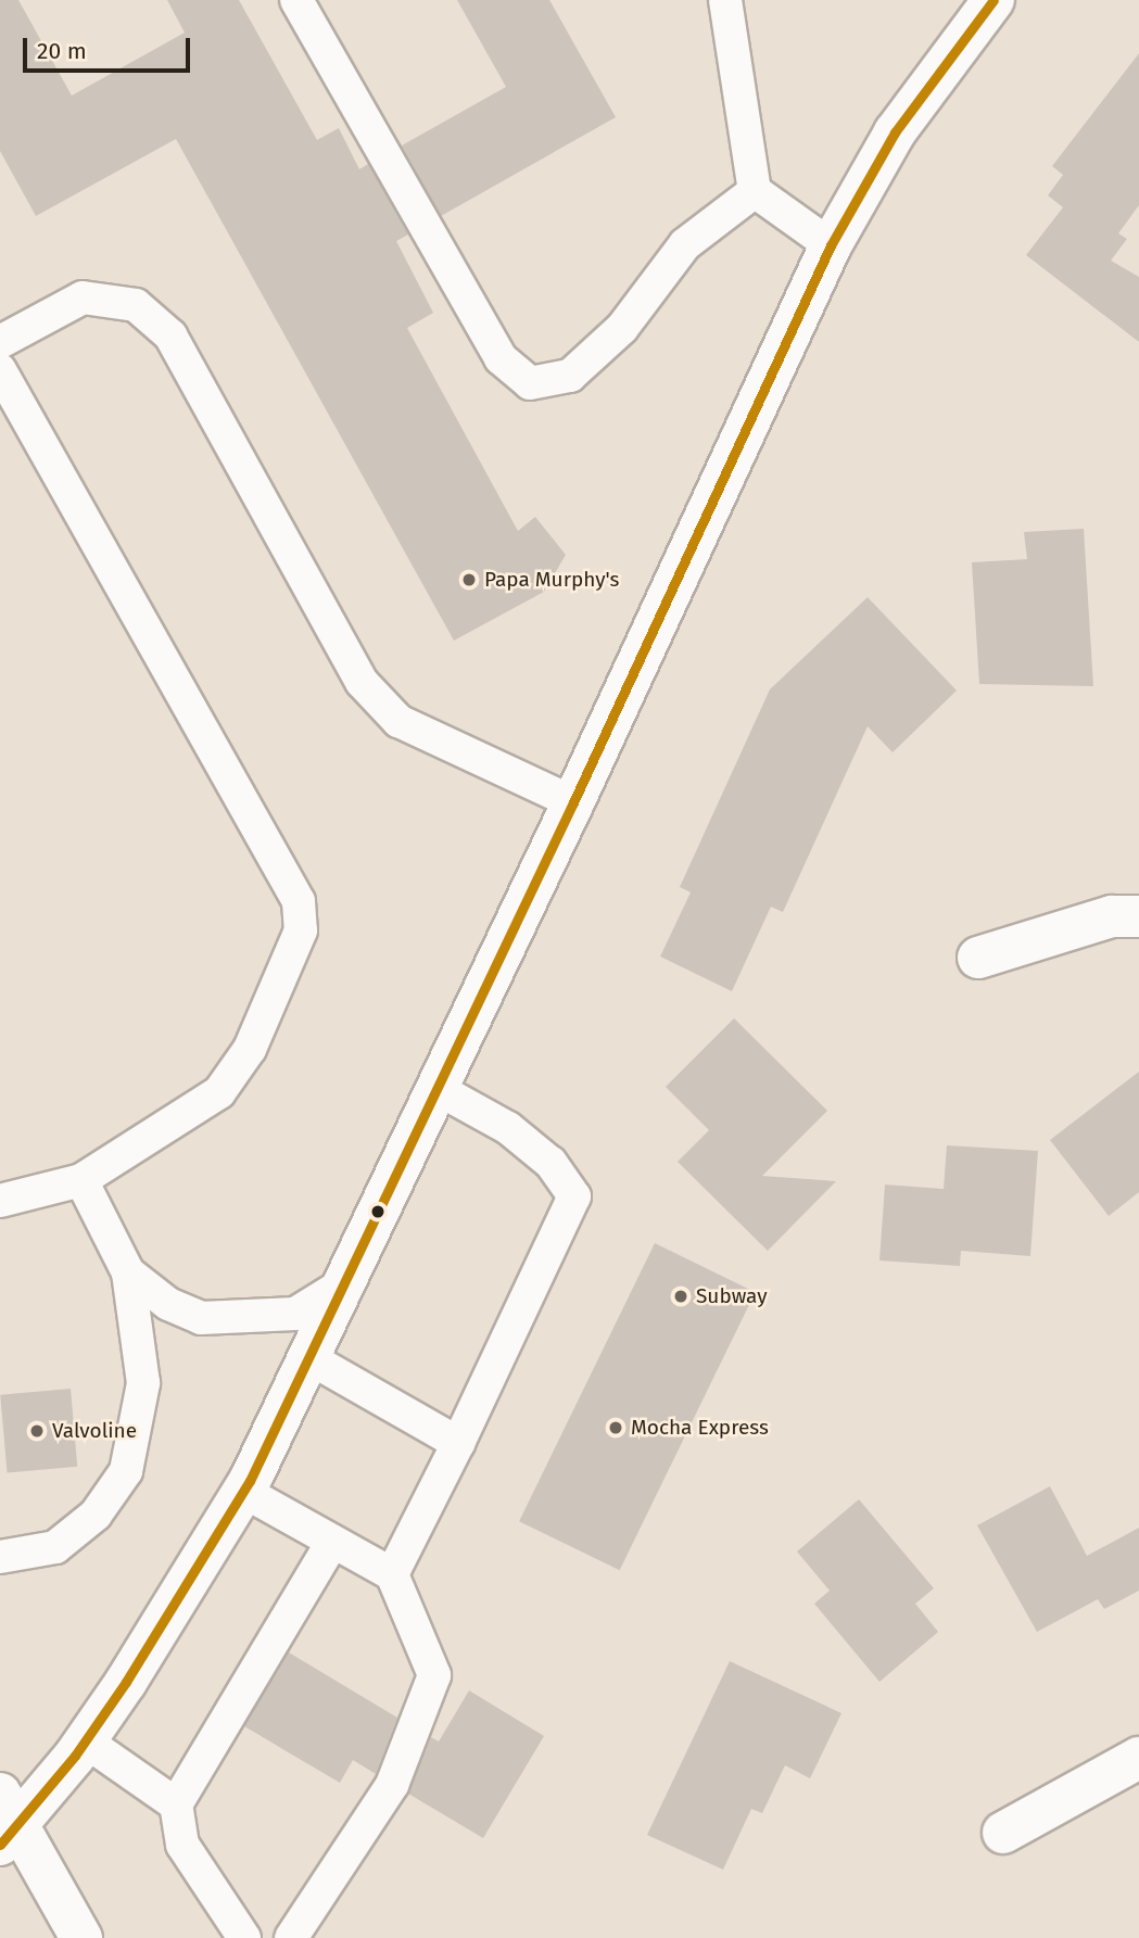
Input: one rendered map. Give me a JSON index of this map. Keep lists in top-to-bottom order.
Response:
{
  "places": [
    "Papa Murphy's",
    "Subway",
    "Mocha Express",
    "Valvoline"
  ],
  "scale_bar": "20 m"
}
